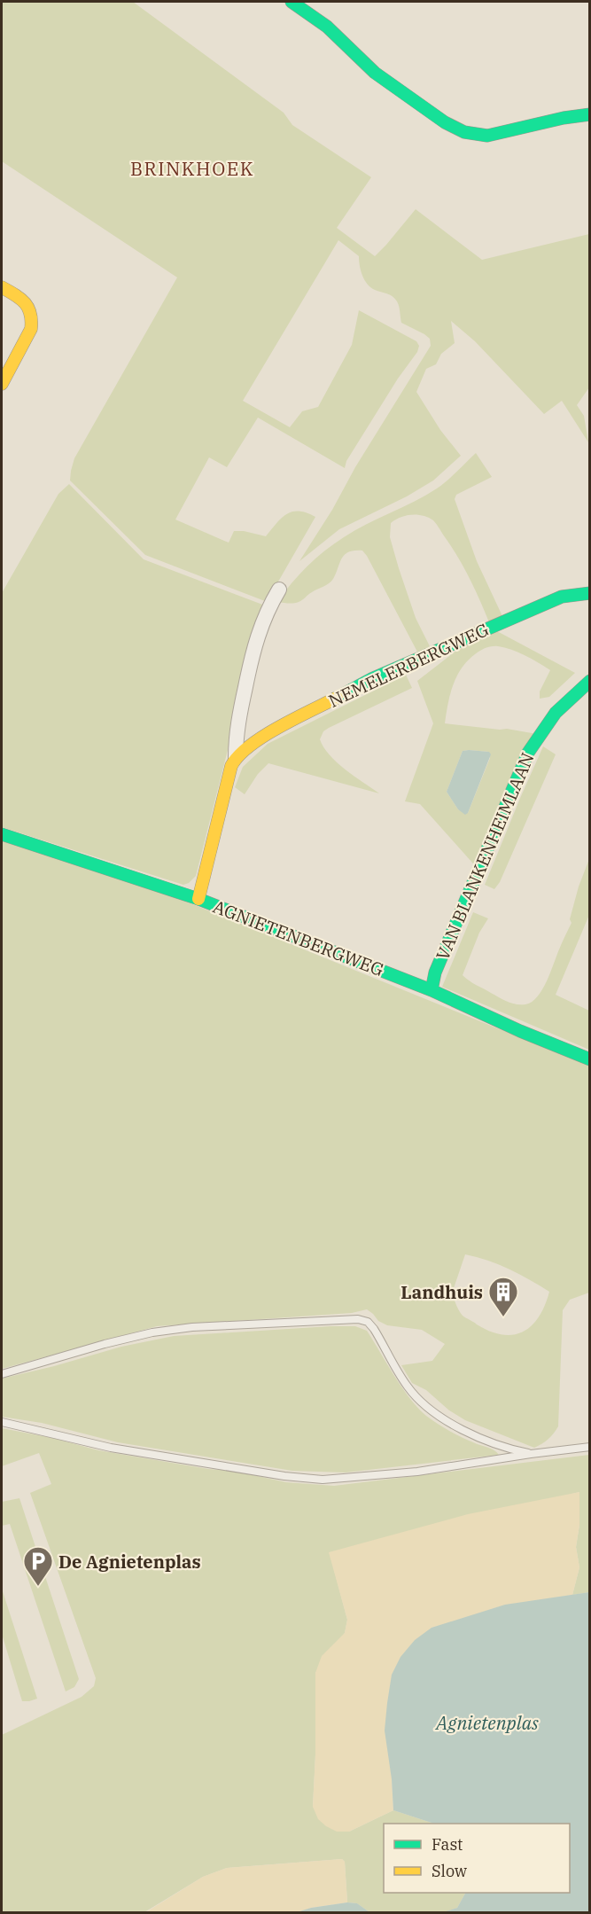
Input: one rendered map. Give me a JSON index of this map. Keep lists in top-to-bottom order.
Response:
{
  "streets": {
    "street": ["NEMELERBERGWEG", "VAN BLANKENHEIMLAAN", "AGNIETENBERGWEG"]
  },
  "crossings": [
    ["NEMELERBERGWEG", "AGNIETENBERGWEG"],
    ["VAN BLANKENHEIMLAAN", "AGNIETENBERGWEG"]
  ],
  "districts": ["BRINKHOEK"],
  "water": ["Agnietenplas"],
  "places": {
    "building": ["Landhuis"],
    "parking": ["De Agnietenplas"]
  },
  "legend": ["Fast", "Slow"]
}
